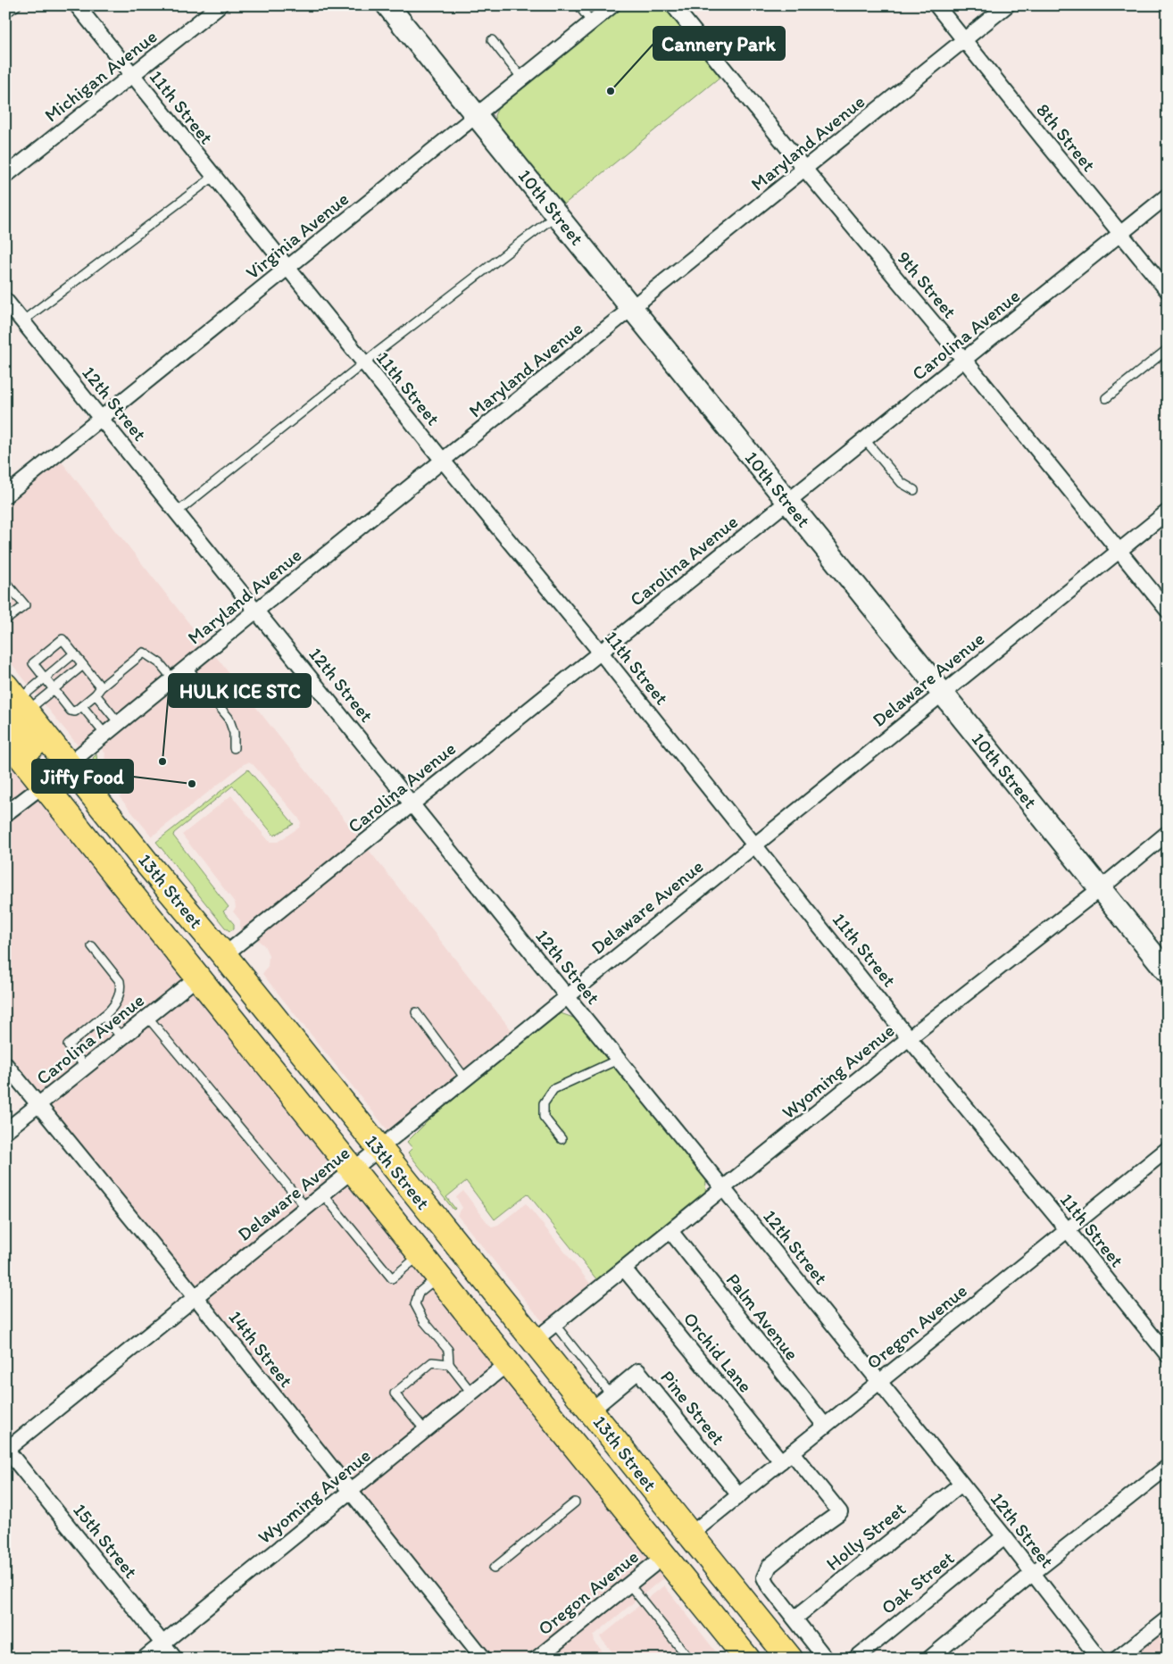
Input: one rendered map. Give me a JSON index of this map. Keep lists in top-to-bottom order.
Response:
{
  "streets": {
    "highway": ["13th Street"],
    "street": [
      "Michigan Avenue",
      "11th Street",
      "8th Street",
      "Maryland Avenue",
      "10th Street",
      "Virginia Avenue",
      "9th Street",
      "Carolina Avenue",
      "12th Street",
      "Delaware Avenue",
      "Wyoming Avenue",
      "Palm Avenue",
      "Oregon Avenue",
      "14th Street",
      "Orchid Lane",
      "Pine Street",
      "Holly Street",
      "15th Street",
      "Oak Street"
    ]
  },
  "crossings": [
    ["Michigan Avenue", "11th Street"],
    ["11th Street", "Maryland Avenue"],
    ["11th Street", "Virginia Avenue"],
    ["11th Street", "Carolina Avenue"],
    ["11th Street", "Delaware Avenue"],
    ["11th Street", "Wyoming Avenue"],
    ["11th Street", "Oregon Avenue"],
    ["8th Street", "Maryland Avenue"],
    ["8th Street", "Carolina Avenue"],
    ["Maryland Avenue", "10th Street"],
    ["Maryland Avenue", "9th Street"],
    ["Maryland Avenue", "12th Street"],
    ["Maryland Avenue", "13th Street"],
    ["10th Street", "Virginia Avenue"],
    ["10th Street", "Carolina Avenue"],
    ["10th Street", "Delaware Avenue"],
    ["10th Street", "Wyoming Avenue"],
    ["Virginia Avenue", "12th Street"],
    ["9th Street", "Carolina Avenue"],
    ["9th Street", "Delaware Avenue"],
    ["Carolina Avenue", "12th Street"],
    ["Carolina Avenue", "13th Street"],
    ["Carolina Avenue", "14th Street"],
    ["12th Street", "Delaware Avenue"],
    ["12th Street", "Wyoming Avenue"],
    ["12th Street", "Oregon Avenue"],
    ["12th Street", "Holly Street"],
    ["12th Street", "Oak Street"],
    ["Delaware Avenue", "13th Street"],
    ["Delaware Avenue", "14th Street"],
    ["Delaware Avenue", "15th Street"],
    ["13th Street", "Wyoming Avenue"],
    ["13th Street", "Oregon Avenue"],
    ["13th Street", "Pine Street"],
    ["Wyoming Avenue", "Palm Avenue"],
    ["Wyoming Avenue", "14th Street"],
    ["Wyoming Avenue", "Orchid Lane"],
    ["Wyoming Avenue", "15th Street"],
    ["Palm Avenue", "Oregon Avenue"],
    ["Oregon Avenue", "Orchid Lane"],
    ["Oregon Avenue", "Pine Street"],
    ["Orchid Lane", "Holly Street"]
  ],
  "places": ["Cannery Park", "HULK ICE STC", "Jiffy Food"]
}
